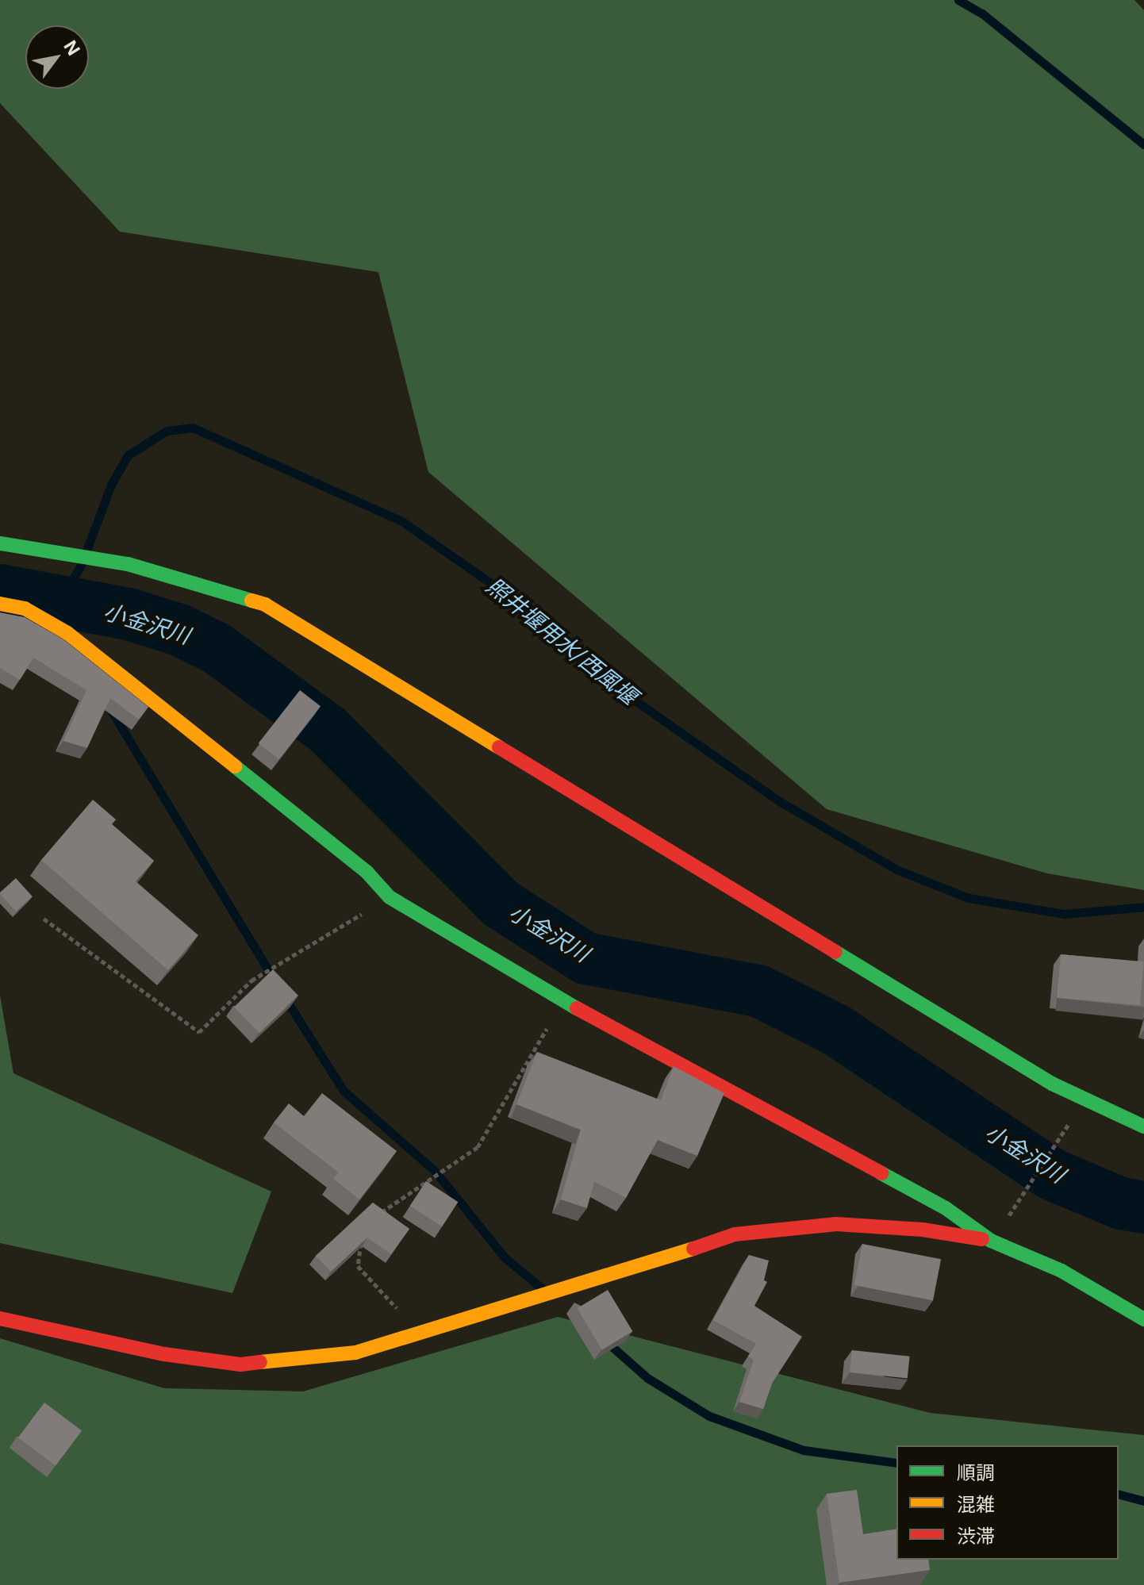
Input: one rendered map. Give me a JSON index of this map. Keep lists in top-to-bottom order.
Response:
{
  "water": ["小金沢川", "照井堰用水/西風堰"],
  "legend": ["順調", "混雑", "渋滞"],
  "north": "top right"
}
